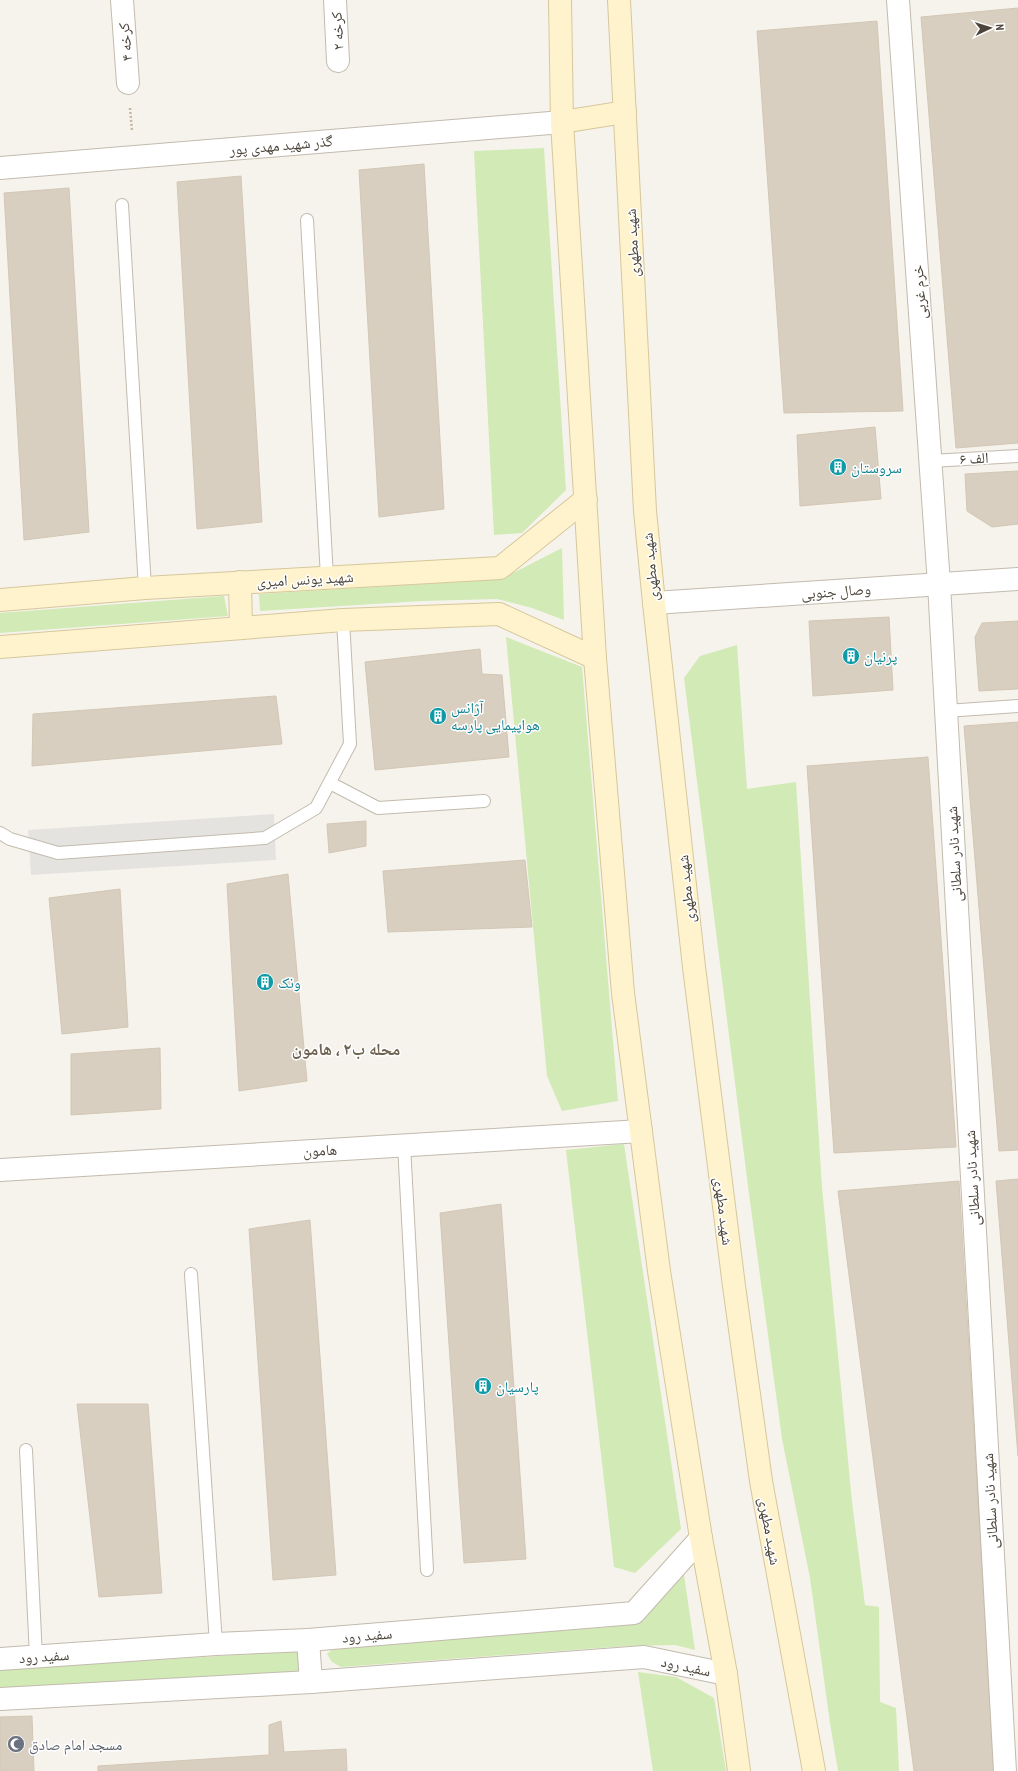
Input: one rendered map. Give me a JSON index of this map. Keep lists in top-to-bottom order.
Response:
{
  "streets": {
    "main road": ["شهید مطهری", "شهید یونس امیری"],
    "street": [
      "کرخه ۲",
      "کرخه ۴",
      "گذر شهید مهدی پور",
      "خرم غربی",
      "وصال جنوبی",
      "شهید نادر سلطانی",
      "هامون",
      "سفید رود"
    ],
    "lane": ["۶ الف"]
  },
  "crossings": [
    ["شهید مطهری", "وصال جنوبی"],
    ["خرم غربی", "۶ الف"],
    ["خرم غربی", "وصال جنوبی"],
    ["خرم غربی", "شهید نادر سلطانی"],
    ["وصال جنوبی", "شهید نادر سلطانی"]
  ],
  "districts": ["محله ب۲ ، هامون"],
  "places": {
    "building": [
      "سروستان",
      "پرنیان",
      "آژانس هواپیمایی پارسه",
      "ونک",
      "پارسیان"
    ],
    "mosque": ["مسجد امام صادق"]
  },
  "north": "right"
}
